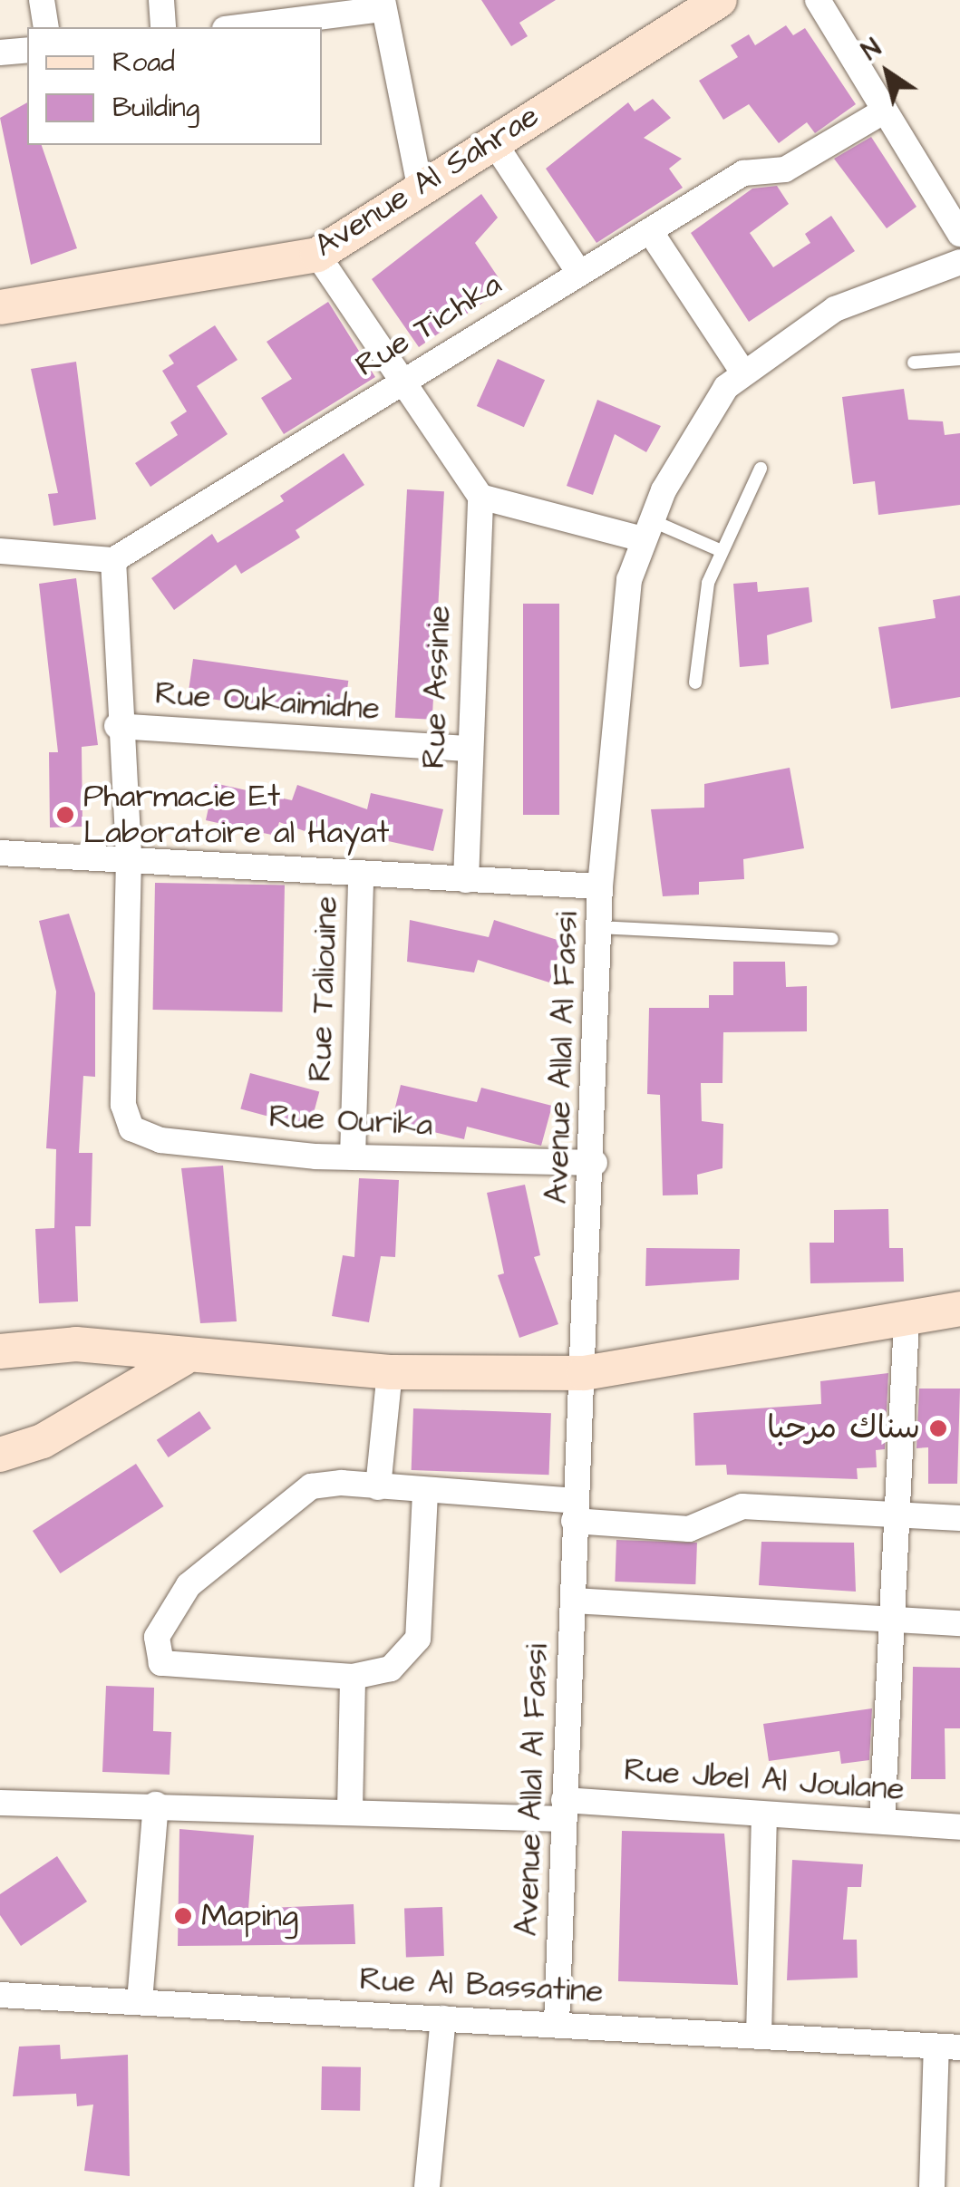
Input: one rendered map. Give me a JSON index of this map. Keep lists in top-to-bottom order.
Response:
{
  "streets": {
    "street": [
      "Avenue Al Sahrae",
      "Rue Tichka",
      "Rue Assinie",
      "Rue Oukaimidne",
      "Rue Taliouine",
      "Avenue Allal Al Fassi",
      "Rue Ourika",
      "Rue Jbel Al Joulane",
      "Rue Al Bassatine"
    ]
  },
  "crossings": [
    ["Rue Assinie", "Rue Oukaimidne"],
    ["Rue Taliouine", "Rue Ourika"],
    ["Avenue Allal Al Fassi", "Rue Ourika"],
    ["Avenue Allal Al Fassi", "Rue Jbel Al Joulane"],
    ["Avenue Allal Al Fassi", "Rue Al Bassatine"]
  ],
  "places": ["Pharmacie Et Laboratoire al Hayat", "سناك مرحبا", "Maping"],
  "legend": ["Road", "Building"],
  "north": "top left"
}
